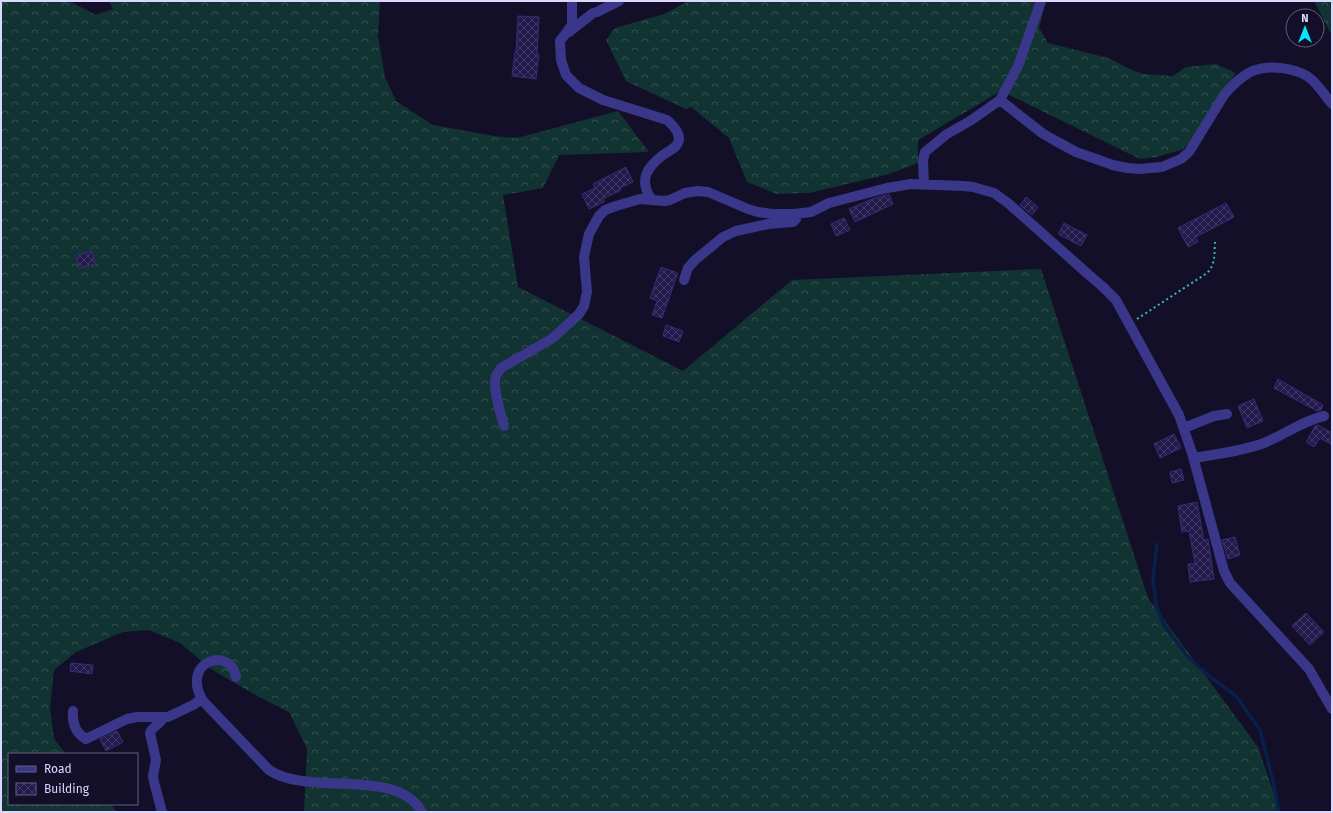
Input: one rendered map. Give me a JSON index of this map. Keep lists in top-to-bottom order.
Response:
{
  "legend": ["Road", "Building"],
  "north": "top"
}
